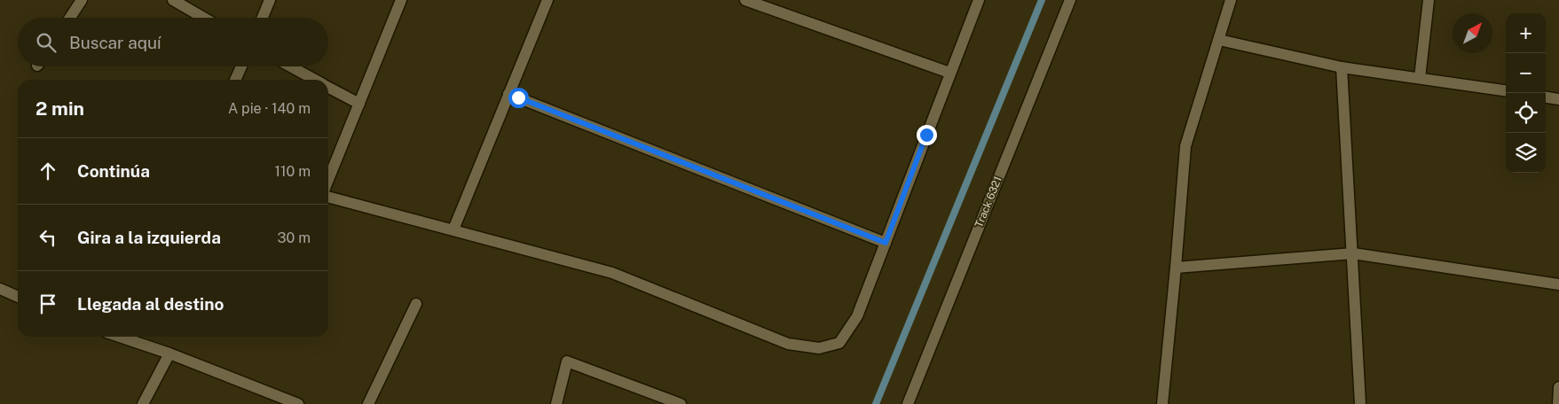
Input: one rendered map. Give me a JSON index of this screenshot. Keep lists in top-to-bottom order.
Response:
{
  "streets": {
    "street": ["Track 6321"]
  },
  "north": "top right",
  "page": {
    "map_buttons": ["+", "−"],
    "search": "Buscar aquí",
    "heading": ["2 min", "A pie · 140 m"],
    "list": [
      ["Continúa", "110 m"],
      ["Gira a la izquierda", "30 m"],
      "Llegada al destino"
    ]
  }
}
